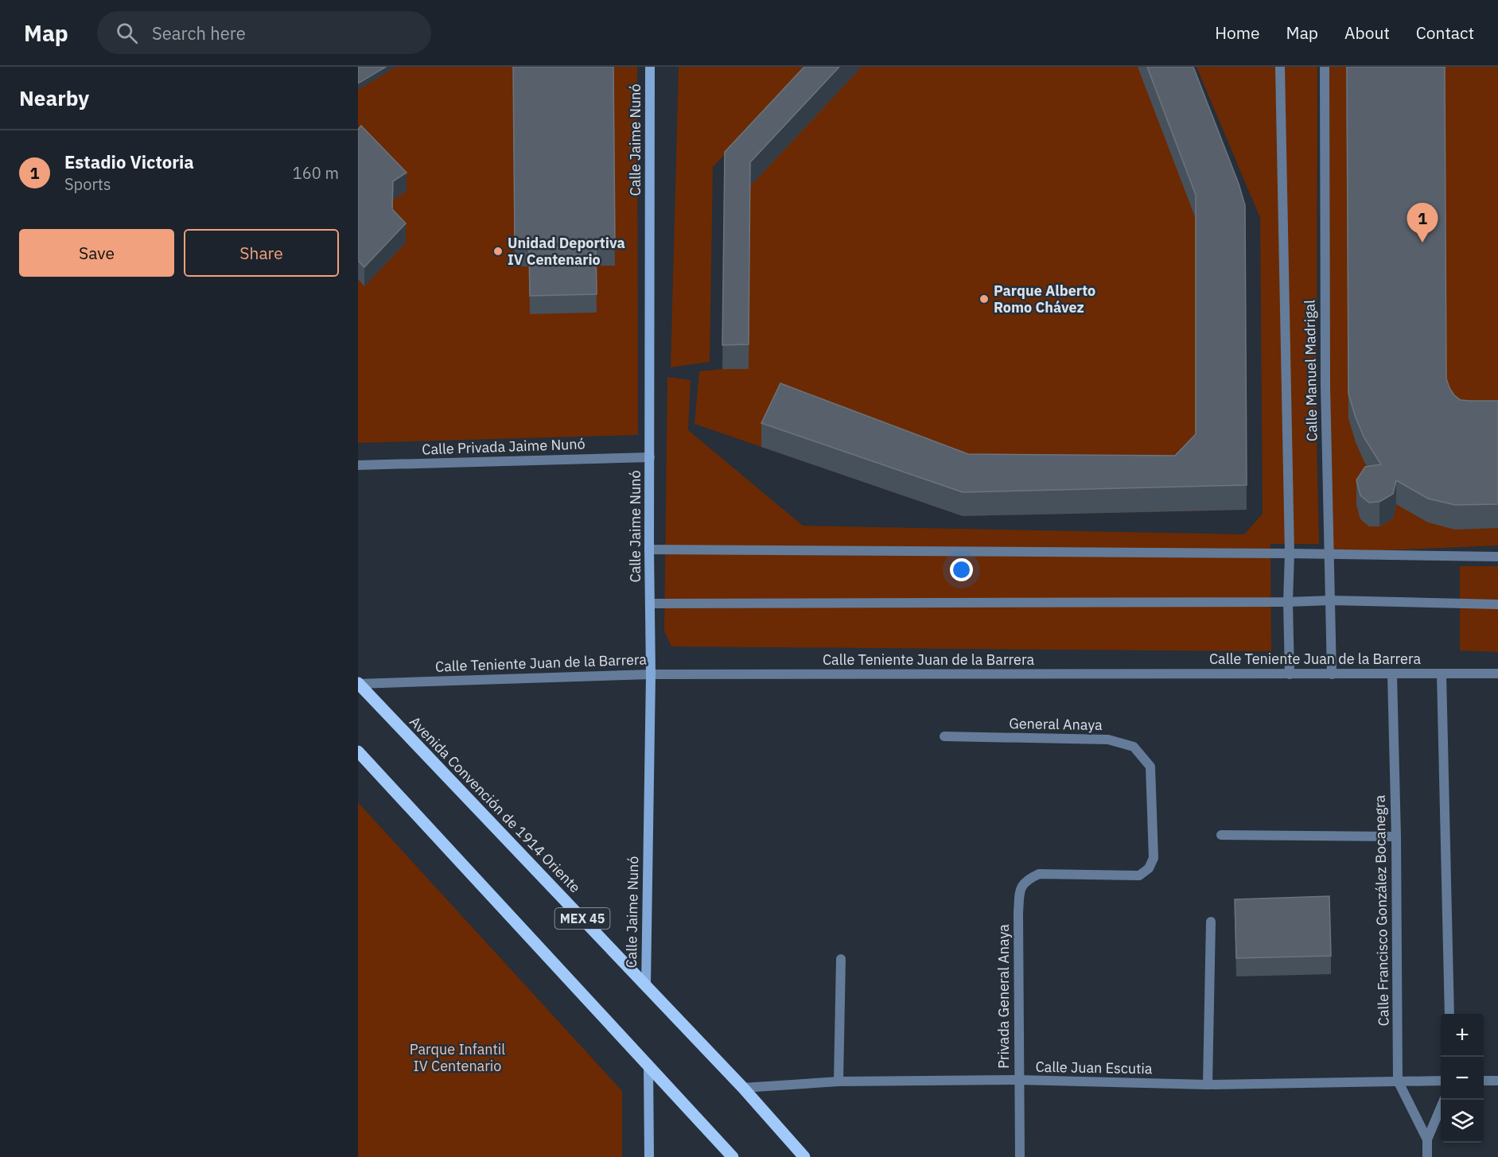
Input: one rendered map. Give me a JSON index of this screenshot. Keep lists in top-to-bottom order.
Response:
{
  "streets": {
    "main road": ["Avenida Convención de 1914 Oriente", "MEX 45"],
    "street": [
      "Calle Jaime Nunó",
      "Calle Manuel Madrigal",
      "Calle Privada Jaime Nunó",
      "Calle Teniente Juan de la Barrera",
      "General Anaya",
      "Calle Francisco González Bocanegra",
      "Privada General Anaya",
      "Calle Juan Escutia"
    ]
  },
  "crossings": [
    ["Calle Jaime Nunó", "Calle Privada Jaime Nunó"],
    ["Calle Jaime Nunó", "Calle Teniente Juan de la Barrera"],
    ["Calle Jaime Nunó", "Avenida Convención de 1914 Oriente"],
    ["Calle Manuel Madrigal", "Calle Teniente Juan de la Barrera"],
    ["Calle Teniente Juan de la Barrera", "Avenida Convención de 1914 Oriente"],
    ["Calle Teniente Juan de la Barrera", "Calle Francisco González Bocanegra"],
    ["General Anaya", "Privada General Anaya"],
    ["Avenida Convención de 1914 Oriente", "Calle Juan Escutia"],
    ["Calle Francisco González Bocanegra", "Calle Juan Escutia"],
    ["Privada General Anaya", "Calle Juan Escutia"]
  ],
  "parks": ["Parque Infantil IV Centenario"],
  "places": ["Unidad Deportiva IV Centenario", "Parque Alberto Romo Chávez"],
  "page": {
    "header": "Map",
    "search": "Search here",
    "nav": [
      "Home",
      "Map",
      "About",
      "Contact"
    ],
    "heading": "Nearby",
    "list": [
      {
        "mark": "1",
        "name": "Estadio Victoria",
        "note": "Sports",
        "value": "160 m"
      }
    ],
    "pins": "1",
    "buttons": ["Save", "Share"],
    "map_buttons": ["+", "−"]
  }
}
